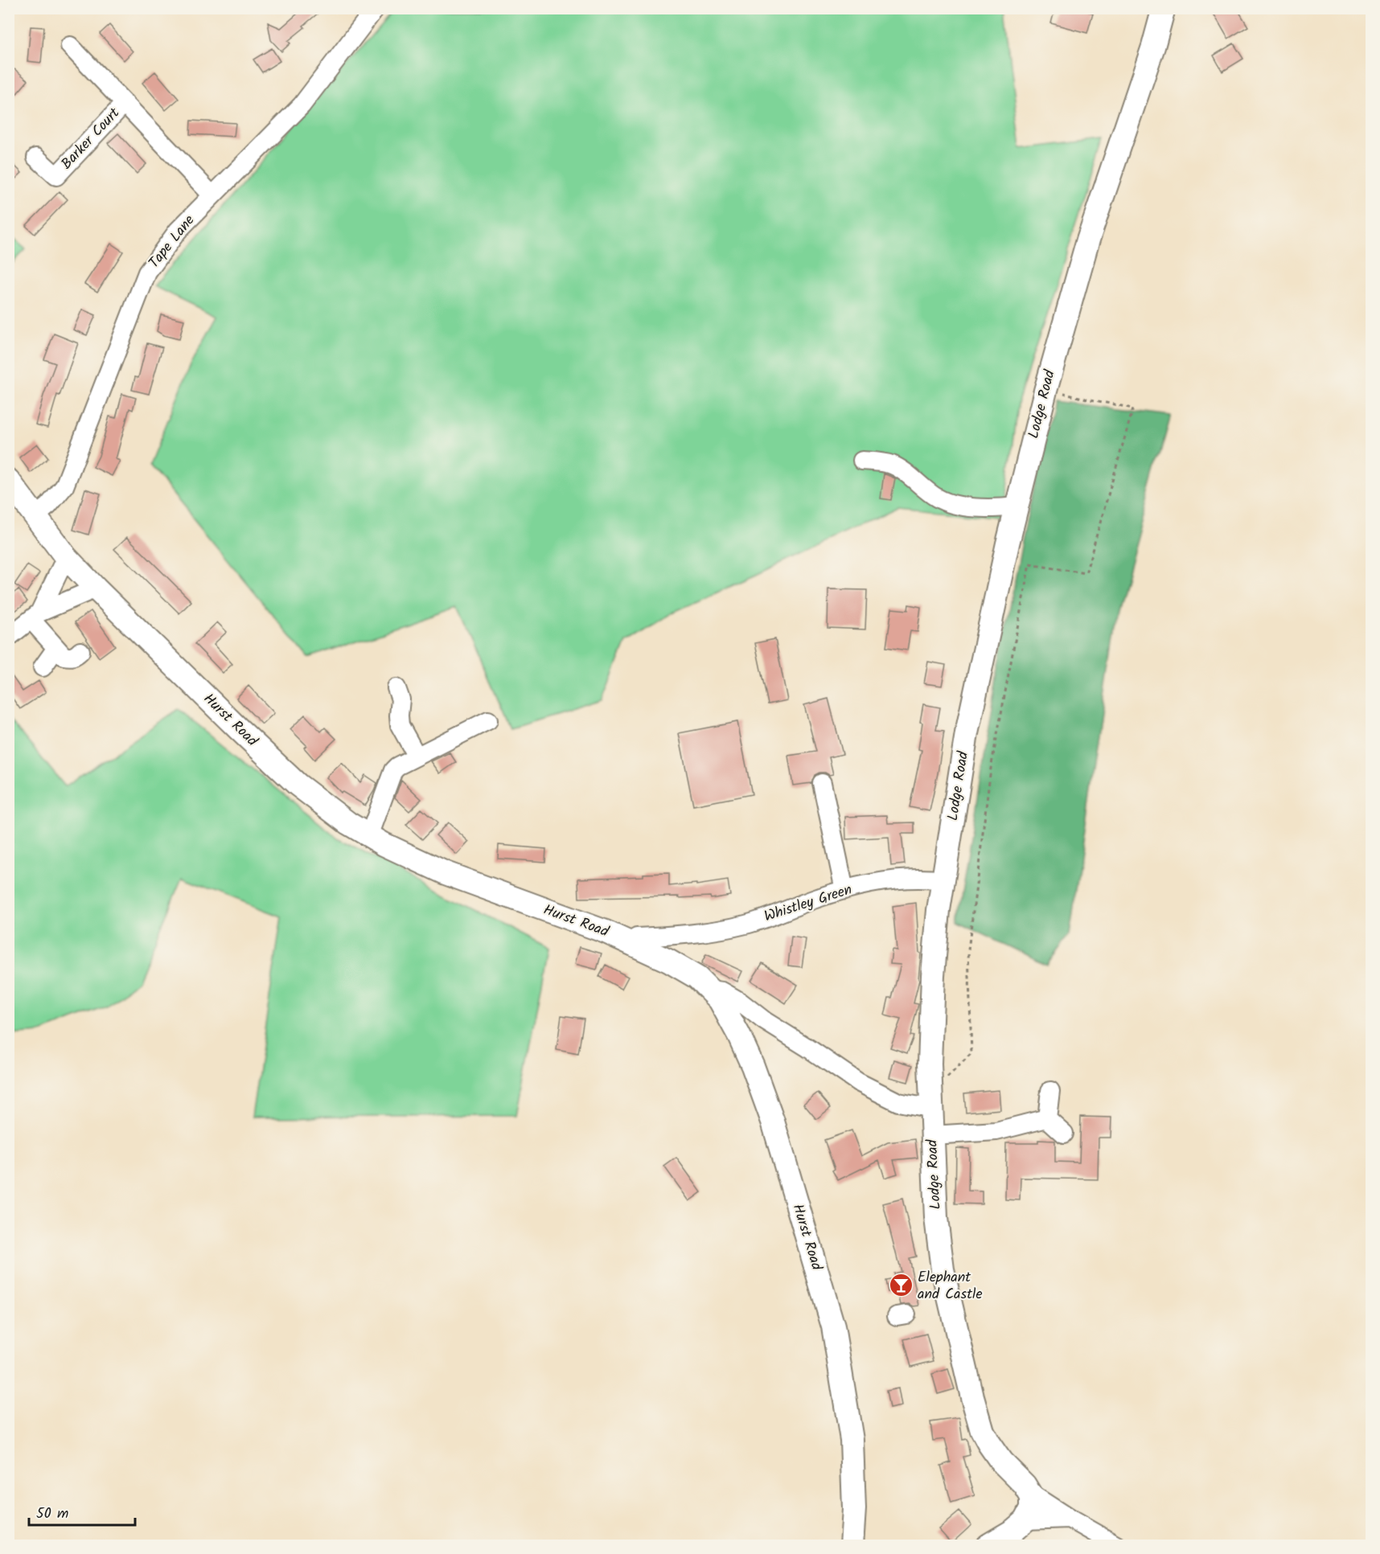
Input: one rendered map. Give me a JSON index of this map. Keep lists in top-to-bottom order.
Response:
{
  "streets": {
    "main road": ["Lodge Road", "Hurst Road"],
    "street": ["Barker Court", "Tape Lane", "Whistley Green"]
  },
  "crossings": [
    ["Tape Lane", "Hurst Road"],
    ["Lodge Road", "Whistley Green"],
    ["Hurst Road", "Whistley Green"]
  ],
  "places": {
    "bar": ["Elephant and Castle"]
  },
  "scale_bar": "50 m"
}
